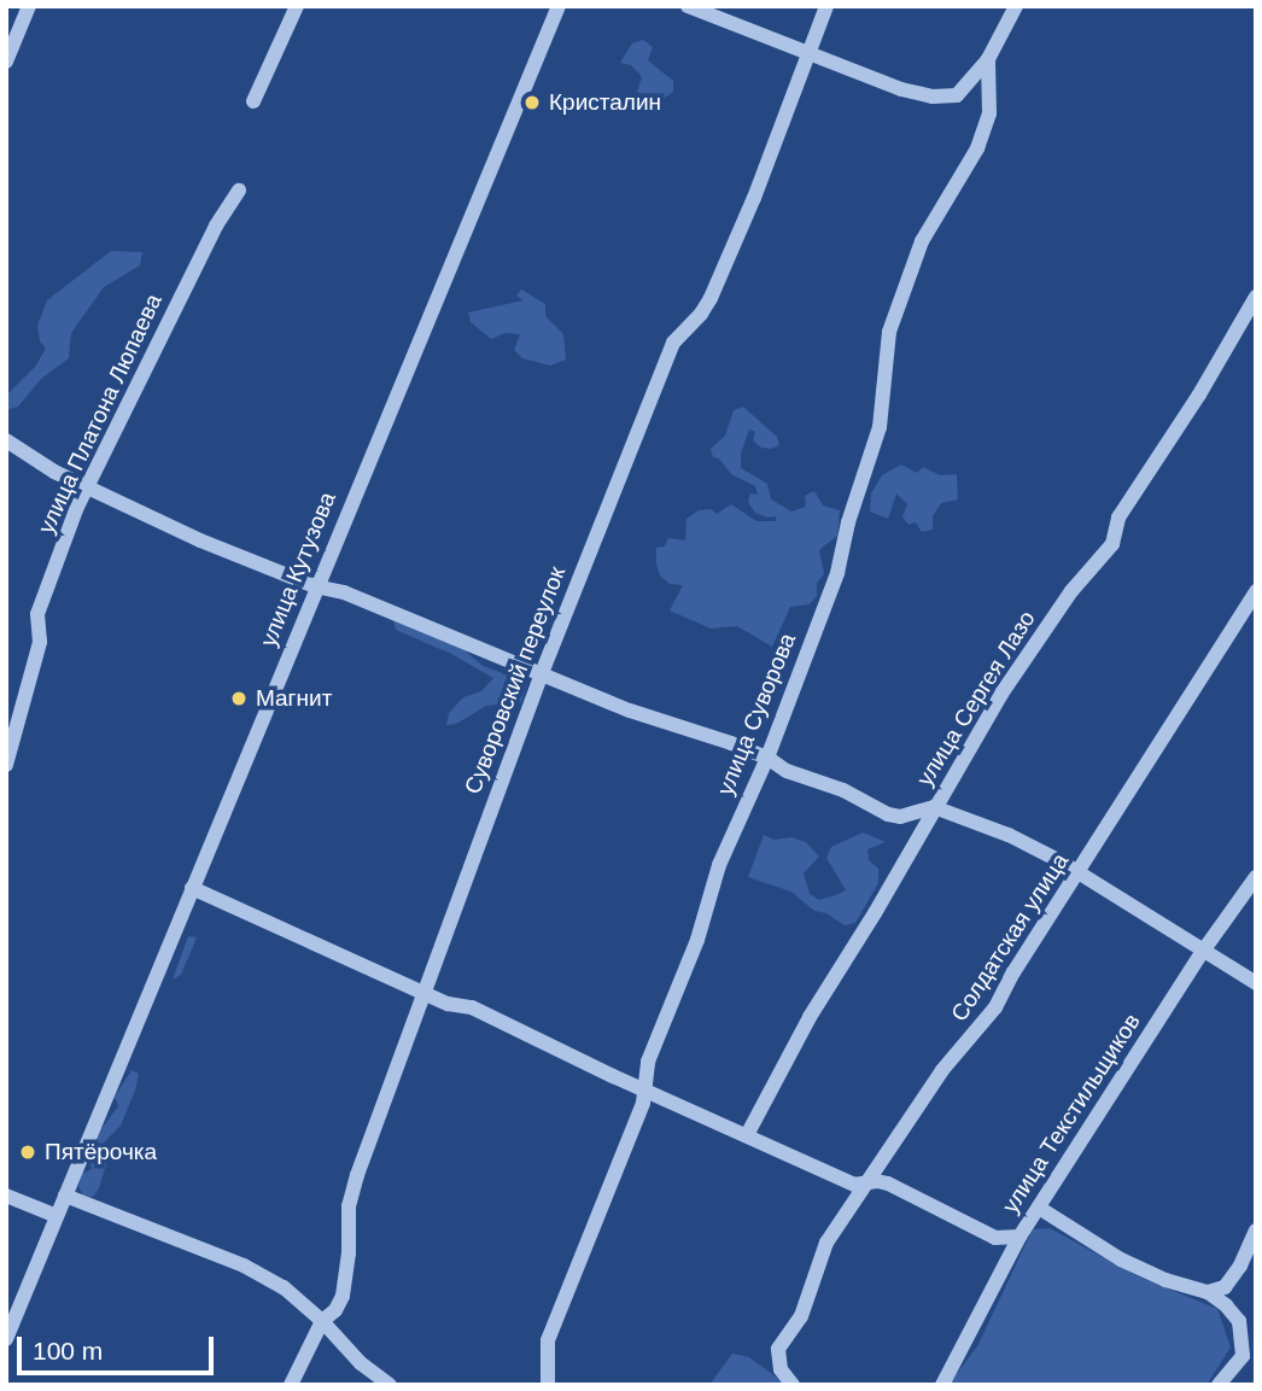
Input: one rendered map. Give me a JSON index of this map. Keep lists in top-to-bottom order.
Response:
{
  "streets": {
    "street": [
      "улица Платона Люпаева",
      "улица Кутузова",
      "Суворовский переулок",
      "улица Сергея Лазо",
      "улица Суворова",
      "Солдатская улица",
      "улица Текстильщиков"
    ]
  },
  "crossings": [
    ["Суворовский переулок", "улица Суворова"]
  ],
  "places": ["Кристалин", "Магнит", "Пятёрочка"],
  "scale_bar": "100 m"
}
